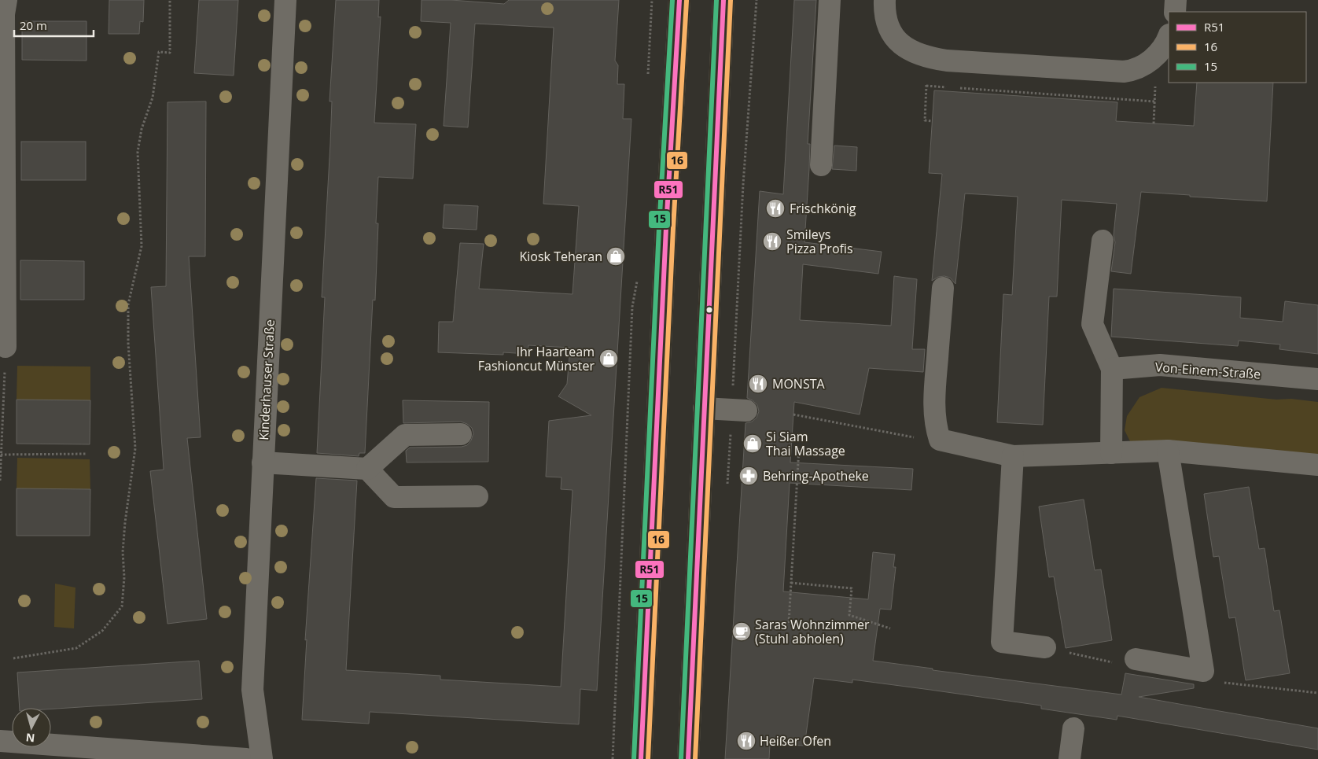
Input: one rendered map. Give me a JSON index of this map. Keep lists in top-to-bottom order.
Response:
{
  "streets": {
    "street": ["Von-Einem-Straße", "Kinderhauser Straße"]
  },
  "places": {
    "restaurant": [
      "Frischkönig",
      "Smileys Pizza Profis",
      "MONSTA",
      "Heißer Ofen"
    ],
    "shop": ["Kiosk Teheran", "Ihr Haarteam Fashioncut Münster", "Si Siam Thai Massage"],
    "pharmacy": ["Behring-Apotheke"],
    "cafe": ["Saras Wohnzimmer (Stuhl abholen)"]
  },
  "lines": ["transit line R51", "transit line 16", "transit line 15"],
  "legend": ["R51", "16", "15"],
  "scale_bar": "20 m",
  "north": "bottom"
}
